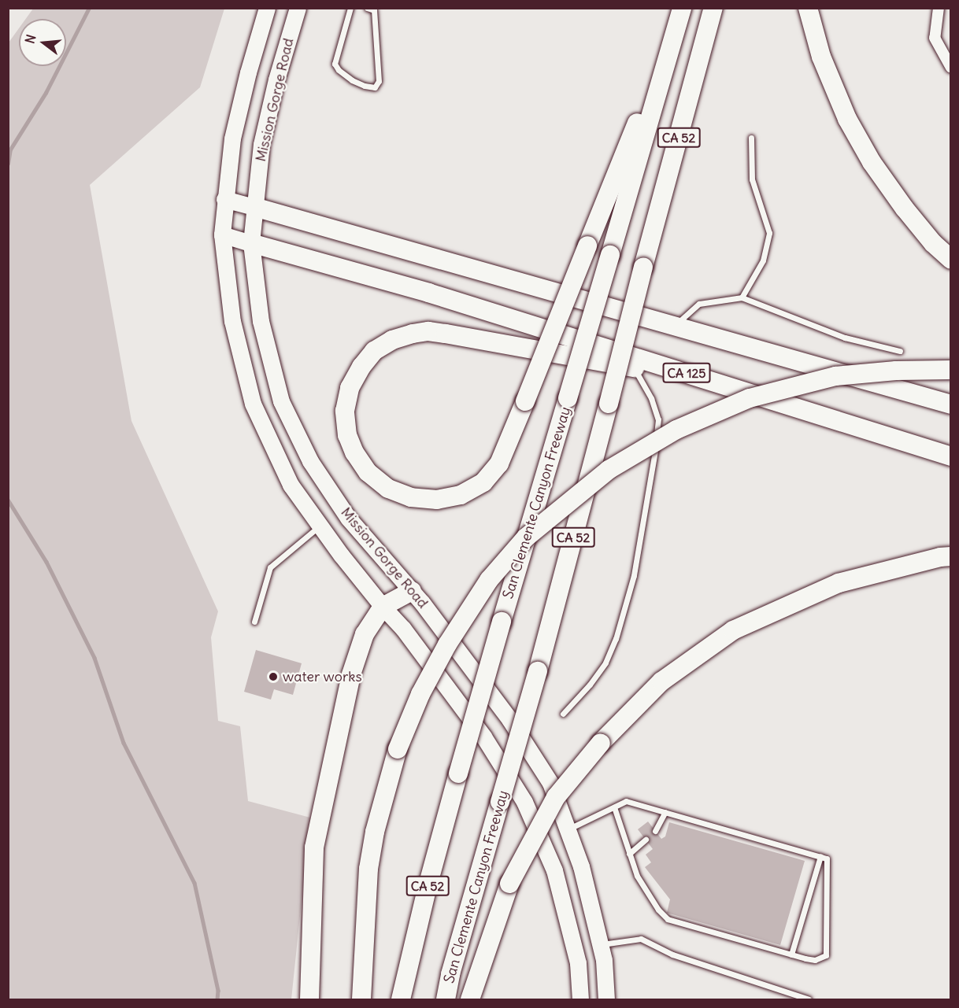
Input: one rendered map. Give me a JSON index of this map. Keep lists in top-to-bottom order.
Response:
{
  "streets": {
    "highway": ["CA 52", "CA 125", "San Clemente Canyon Freeway"],
    "main road": ["Mission Gorge Road"]
  },
  "crossings": [
    ["Mission Gorge Road", "CA 125"]
  ],
  "places": ["water works"],
  "north": "left"
}
